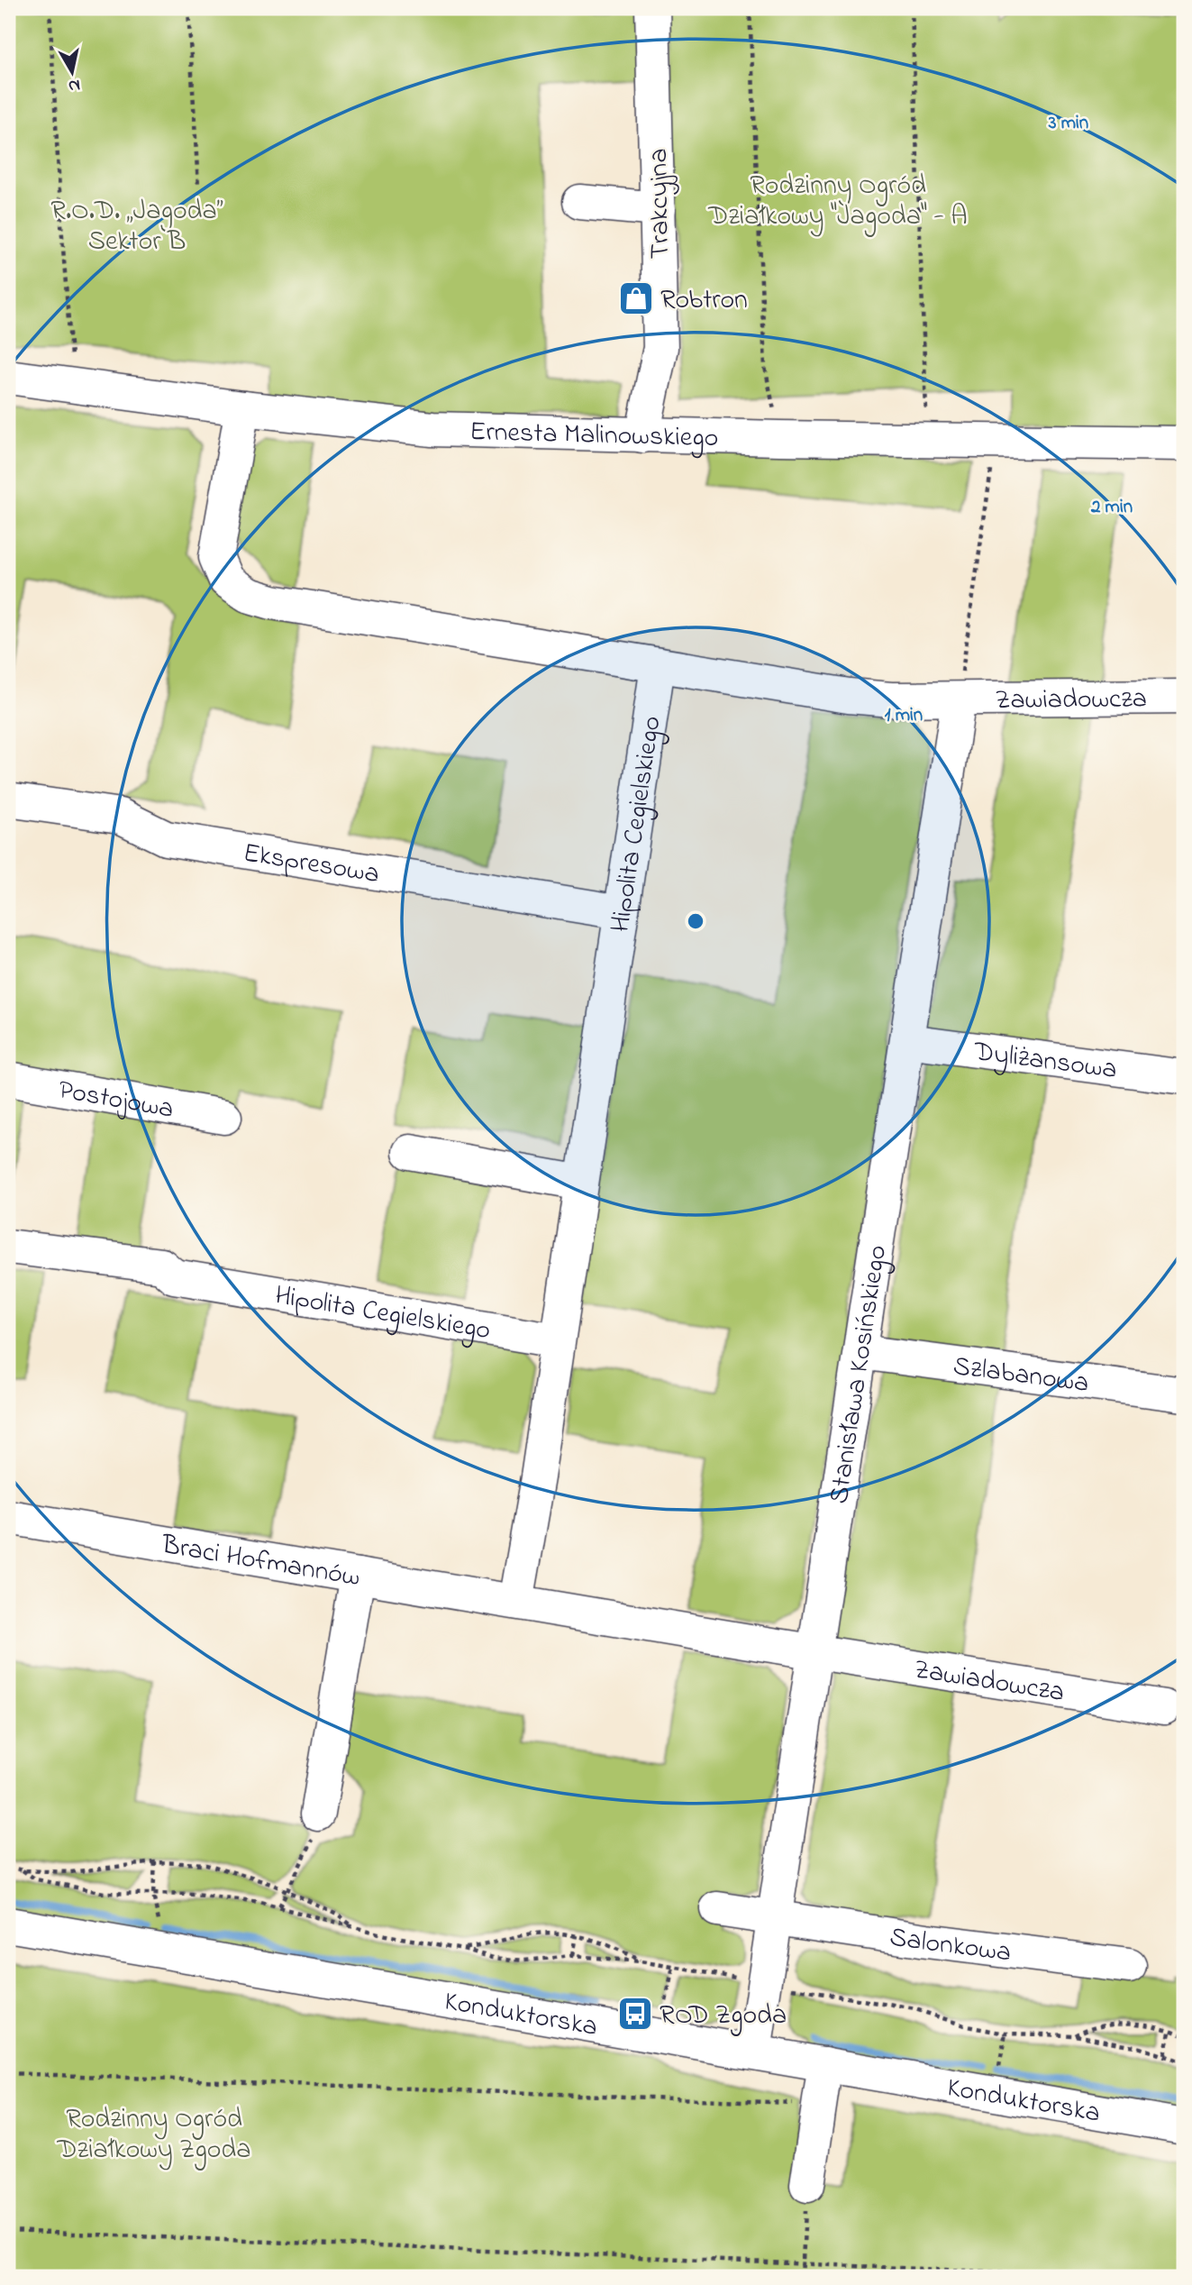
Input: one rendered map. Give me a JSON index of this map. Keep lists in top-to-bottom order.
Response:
{
  "streets": {
    "street": [
      "Trakcyjna",
      "Ernesta Malinowskiego",
      "Zawiadowcza",
      "Hipolita Cegielskiego",
      "Ekspresowa",
      "Dyliżansowa",
      "Postojowa",
      "Szlabanowa",
      "Stanisława Kosińskiego",
      "Braci Hofmannów",
      "Salonkowa",
      "Konduktorska"
    ]
  },
  "crossings": [
    ["Trakcyjna", "Ernesta Malinowskiego"],
    ["Zawiadowcza", "Hipolita Cegielskiego"],
    ["Zawiadowcza", "Stanisława Kosińskiego"],
    ["Zawiadowcza", "Braci Hofmannów"],
    ["Hipolita Cegielskiego", "Ekspresowa"],
    ["Hipolita Cegielskiego", "Braci Hofmannów"],
    ["Dyliżansowa", "Stanisława Kosińskiego"],
    ["Szlabanowa", "Stanisława Kosińskiego"],
    ["Stanisława Kosińskiego", "Braci Hofmannów"],
    ["Stanisława Kosińskiego", "Salonkowa"],
    ["Stanisława Kosińskiego", "Konduktorska"]
  ],
  "parks": ["Rodzinny Ogród Działkowy \"Jagoda\" - A", "R.O.D. „Jagoda” Sektor B", "Rodzinny Ogród Działkowy Zgoda"],
  "places": {
    "shop": ["Robtron"],
    "bus stop": ["ROD Zgoda"]
  },
  "north": "bottom",
  "rings": ["3 min", "2 min", "1 min"]
}
